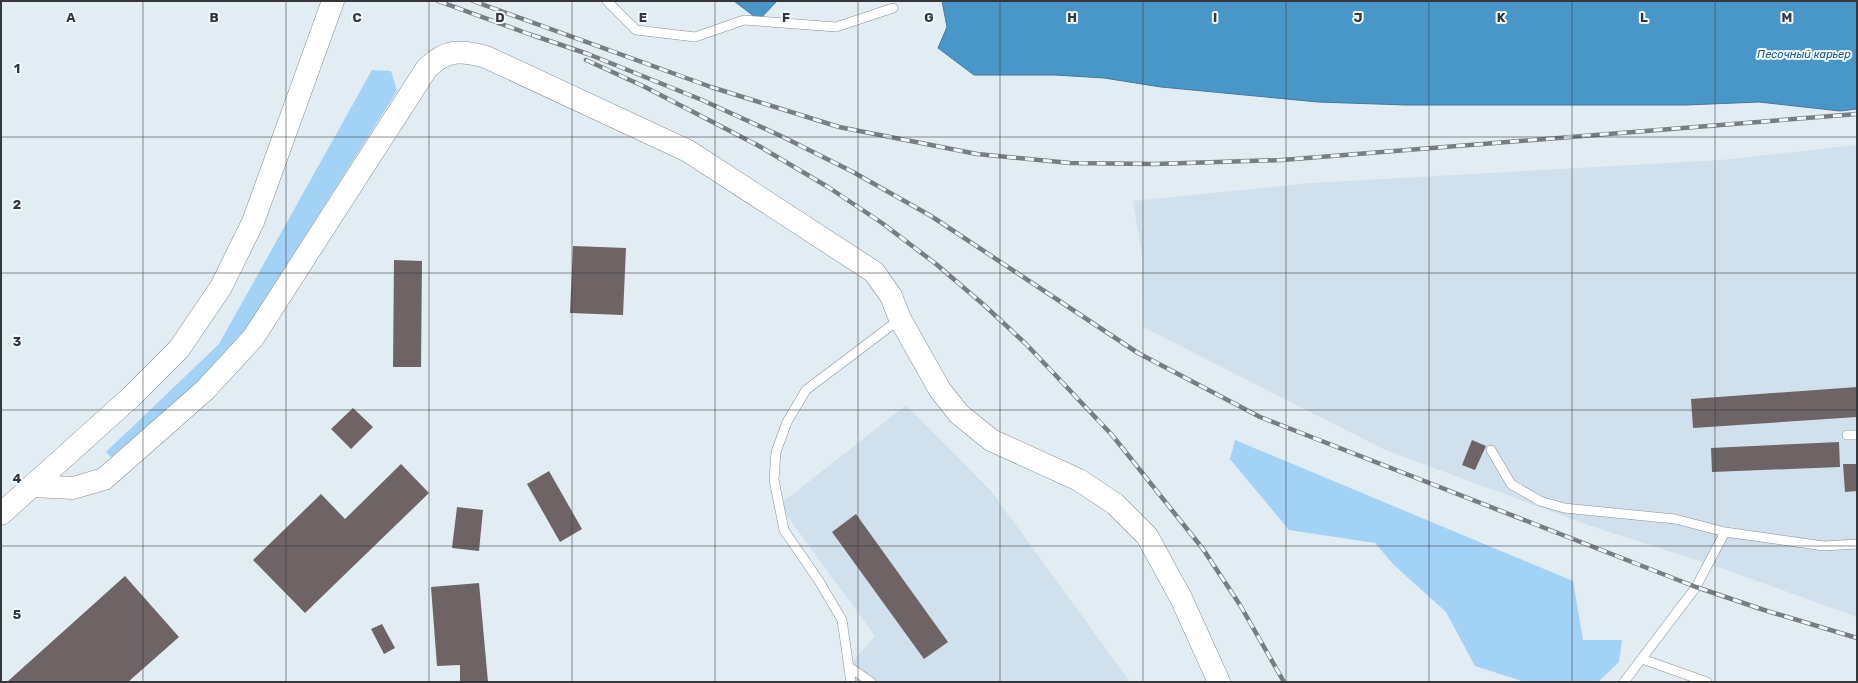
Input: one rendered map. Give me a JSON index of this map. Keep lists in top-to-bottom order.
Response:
{
  "water": ["Песочный карьер"],
  "grid": {
    "columns": [
      "A",
      "B",
      "C",
      "D",
      "E",
      "F",
      "G",
      "H",
      "I",
      "J",
      "K",
      "L",
      "M"
    ],
    "rows": [
      "1",
      "2",
      "3",
      "4",
      "5"
    ]
  }
}
